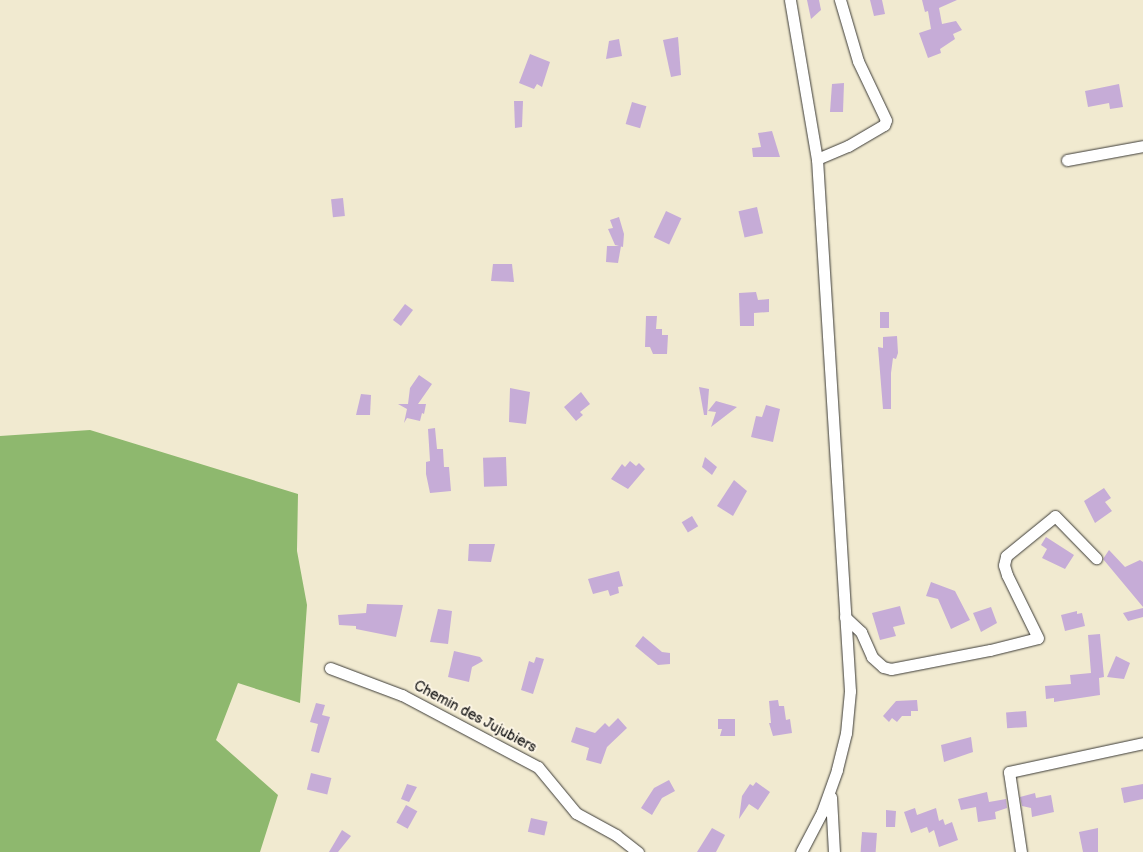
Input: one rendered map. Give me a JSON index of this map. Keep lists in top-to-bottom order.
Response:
{
  "streets": {
    "street": ["Chemin des Jujubiers"]
  }
}
